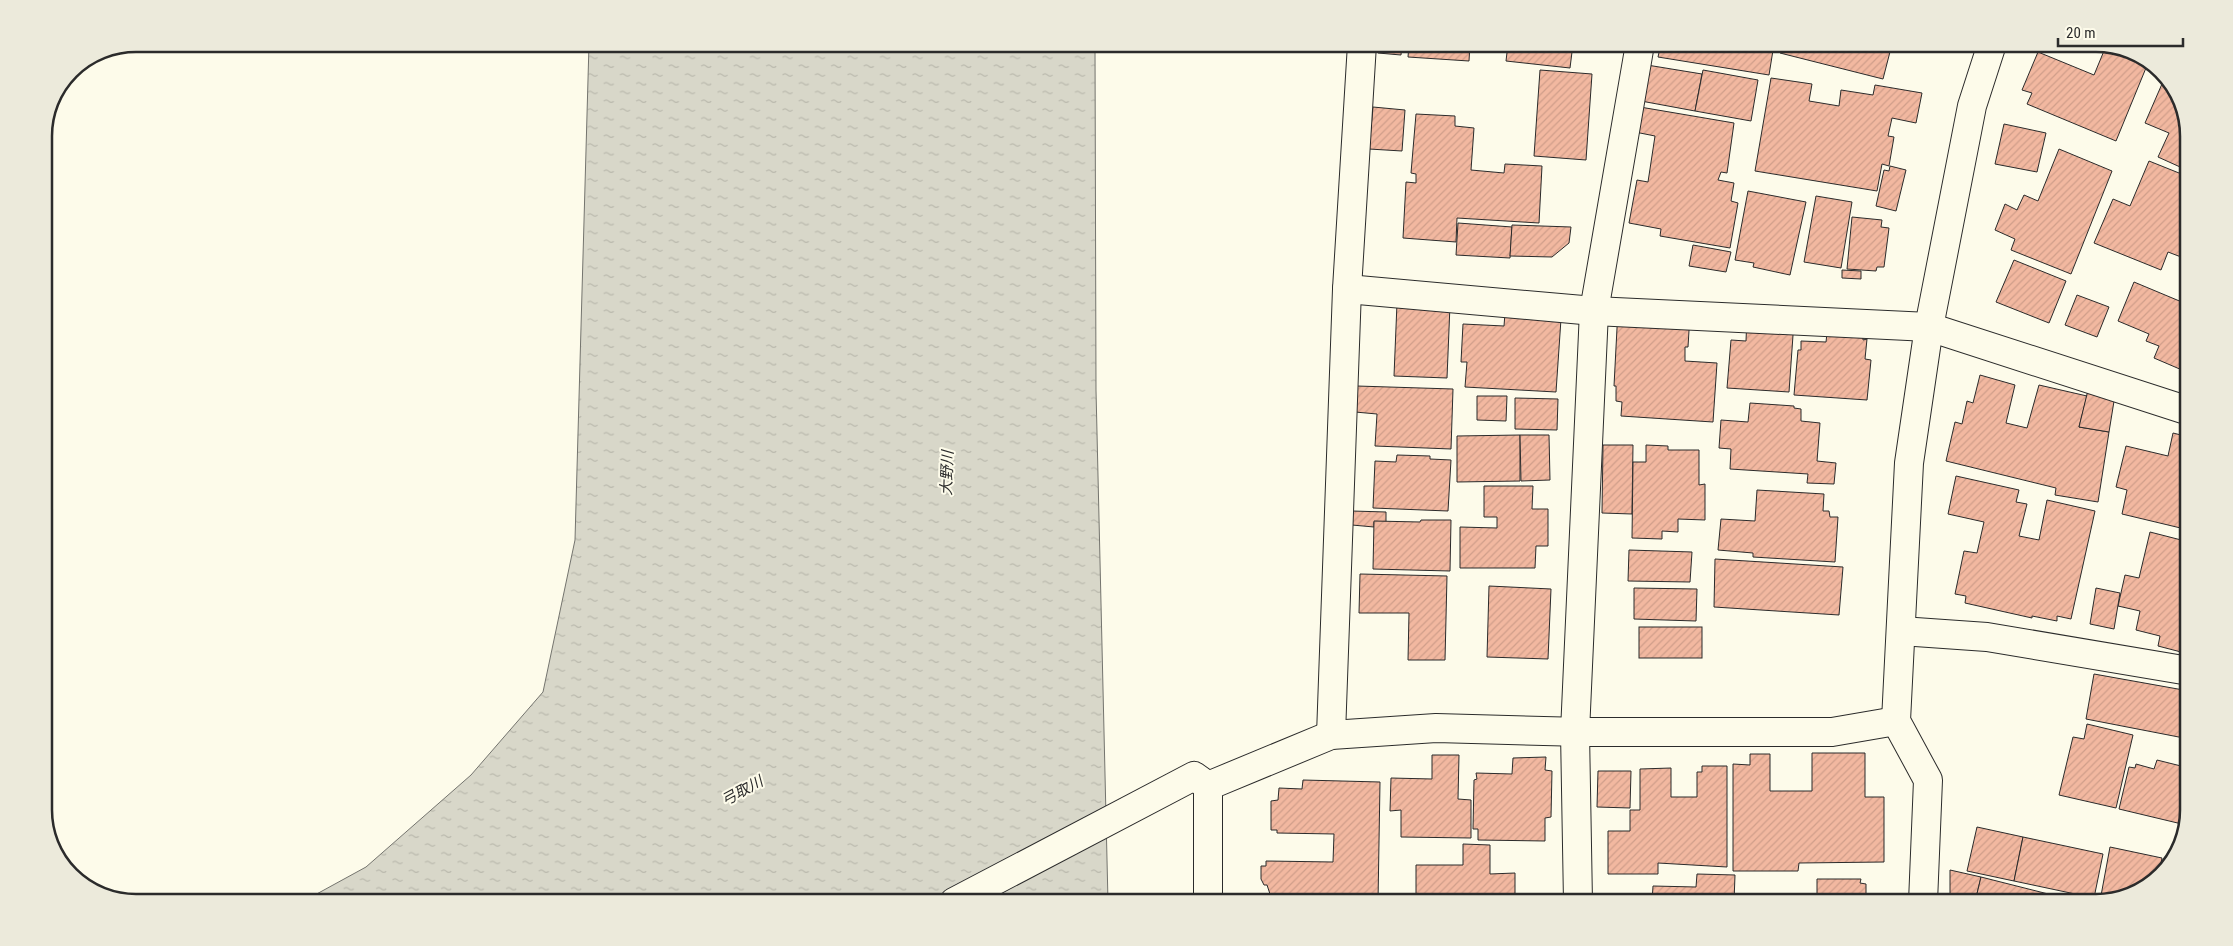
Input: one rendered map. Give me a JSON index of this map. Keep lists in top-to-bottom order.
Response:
{
  "water": ["大野川", "弓取川"],
  "scale_bar": "20 m"
}
